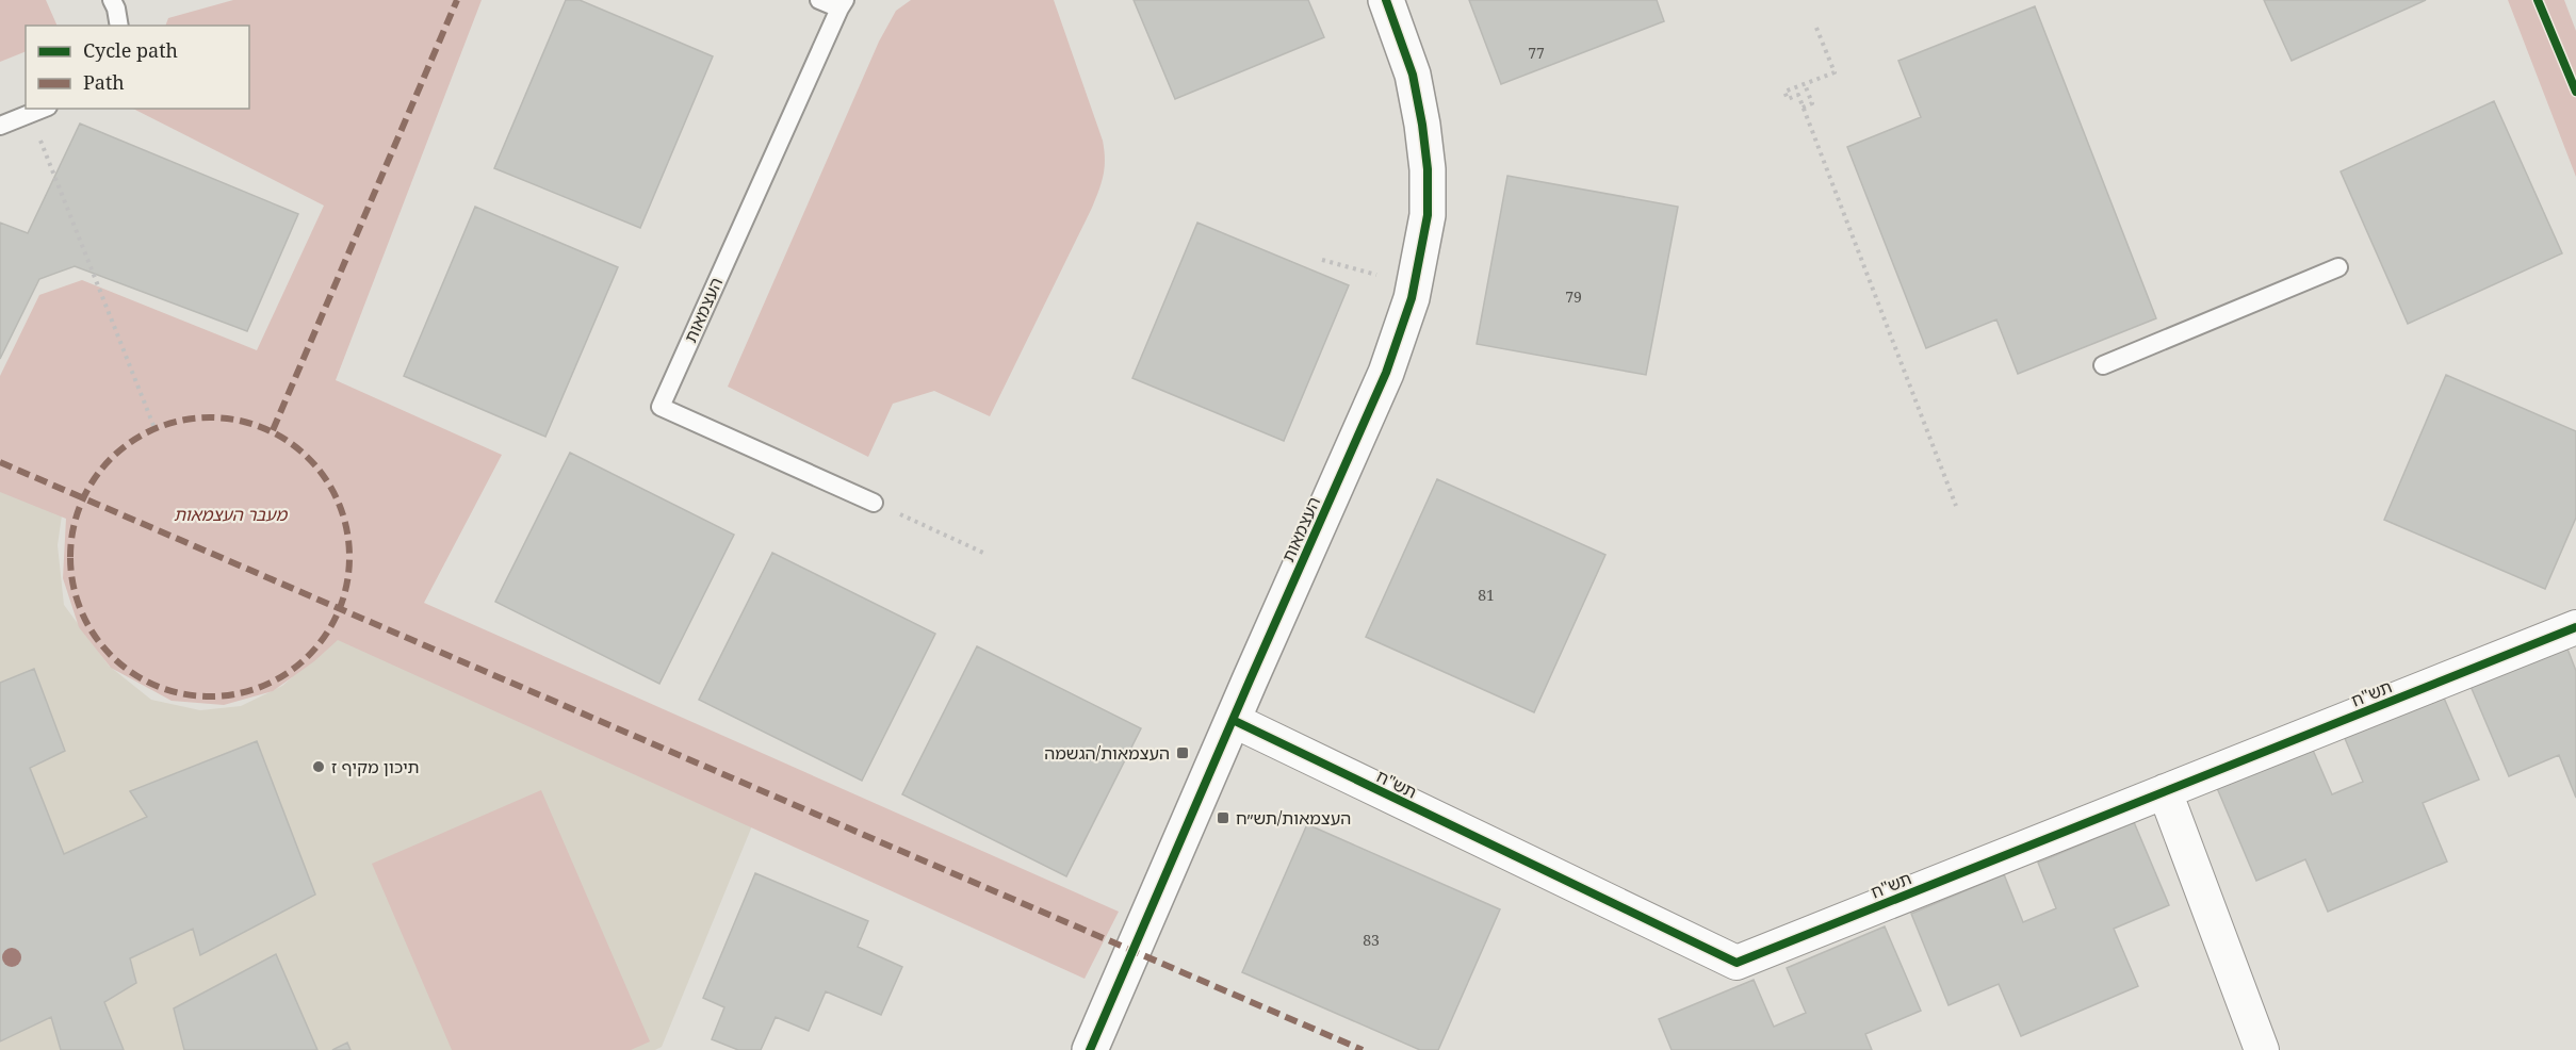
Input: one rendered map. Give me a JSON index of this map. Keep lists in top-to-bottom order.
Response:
{
  "streets": {
    "street": ["העצמאות", "תש\"ח"]
  },
  "crossings": [
    ["העצמאות", "תש\"ח"]
  ],
  "parks": ["מעבר העצמאות"],
  "places": {
    "transit": ["העצמאות/הגשמה", "העצמאות/תש״ח"],
    "other": ["תיכון מקיף ז"]
  },
  "house_numbers": [
    "77",
    "79",
    "81",
    "83"
  ],
  "legend": ["Cycle path", "Path"]
}
